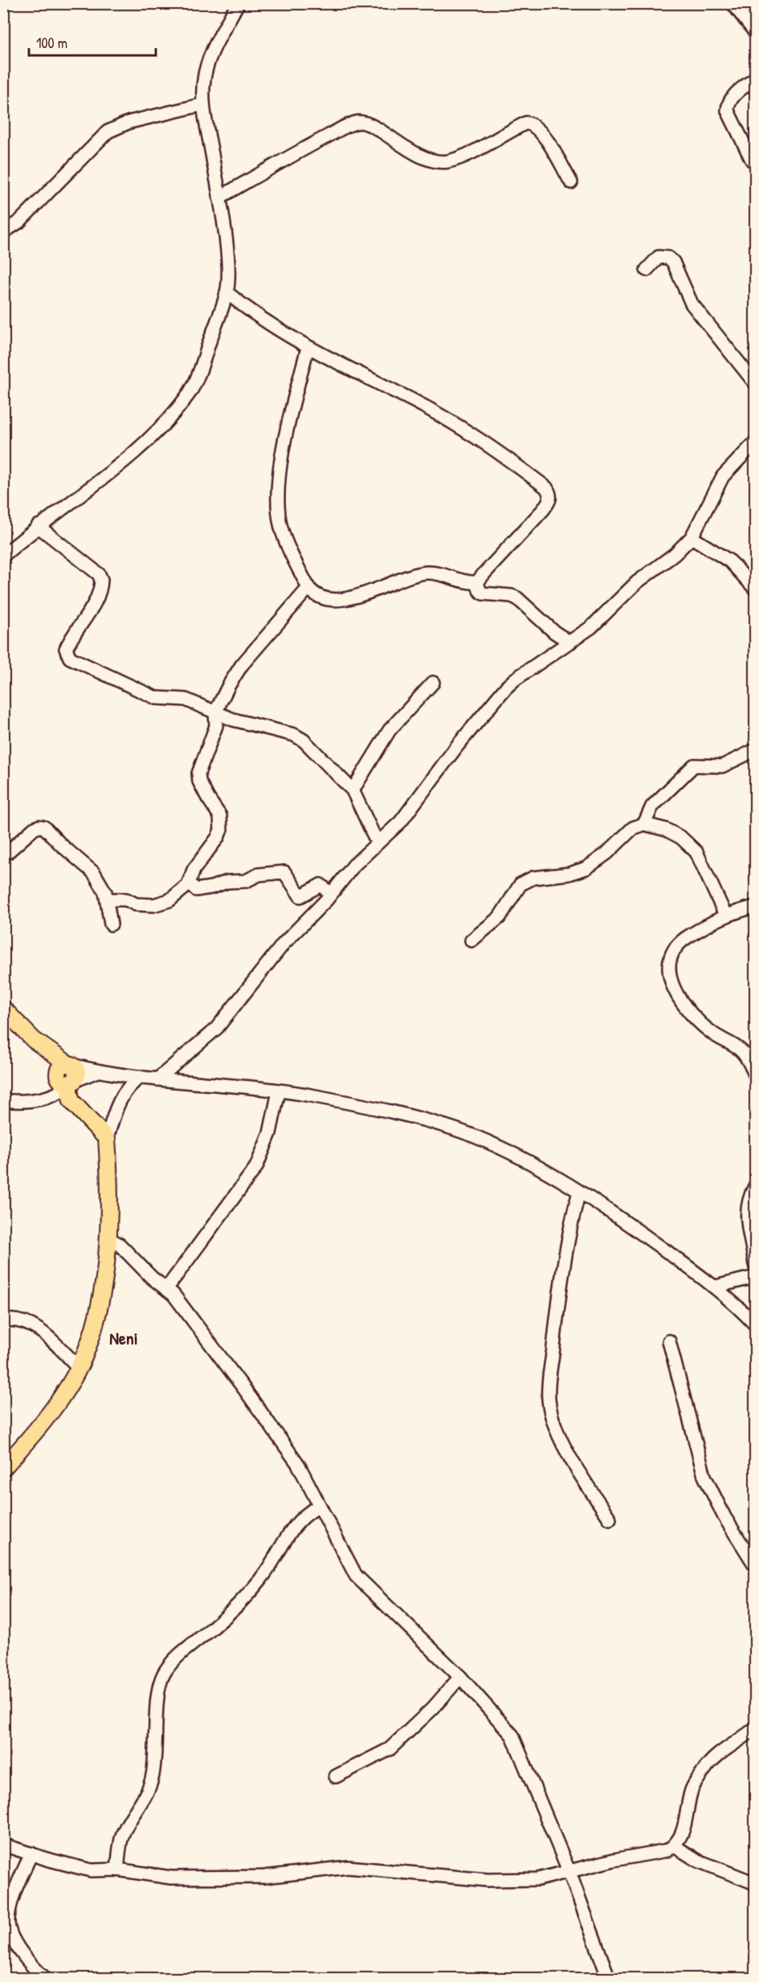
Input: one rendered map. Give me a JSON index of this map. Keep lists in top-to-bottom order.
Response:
{
  "districts": ["Neni"],
  "scale_bar": "100 m"
}
